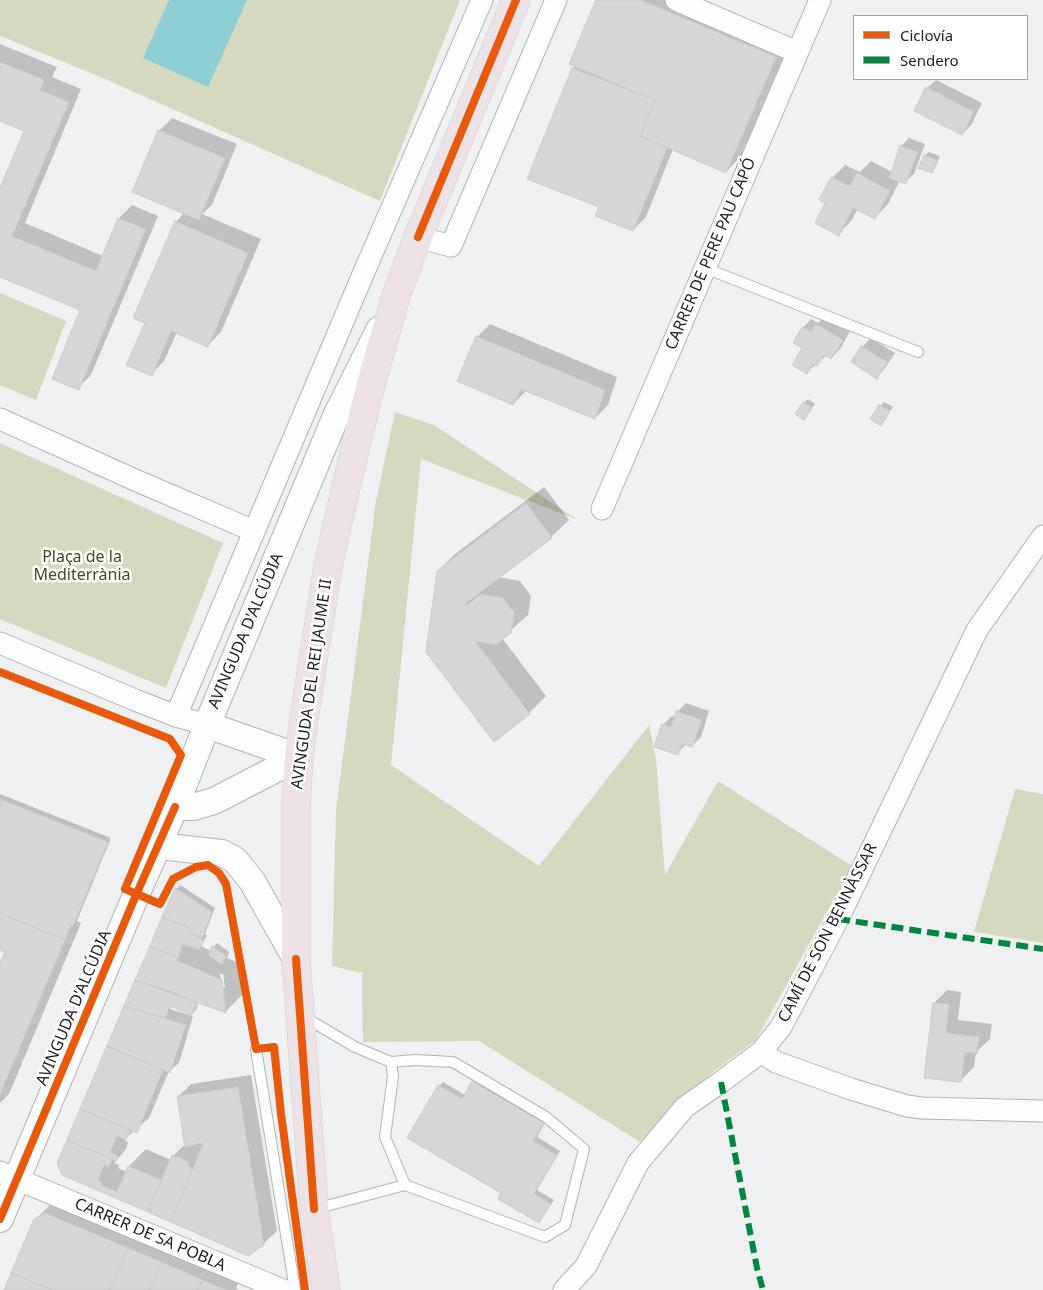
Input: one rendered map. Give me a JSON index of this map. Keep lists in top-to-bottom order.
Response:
{
  "streets": {
    "main road": ["AVINGUDA DEL REI JAUME II"],
    "street": [
      "CARRER DE PERE PAU CAPÓ",
      "AVINGUDA D'ALCÚDIA",
      "CAMÍ DE SON BENNÀSSAR",
      "CARRER DE SA POBLA"
    ]
  },
  "crossings": [
    ["AVINGUDA D'ALCÚDIA", "AVINGUDA DEL REI JAUME II"],
    ["AVINGUDA D'ALCÚDIA", "CARRER DE SA POBLA"]
  ],
  "parks": ["Plaça de la Mediterrània"],
  "legend": ["Ciclovía", "Sendero"]
}
